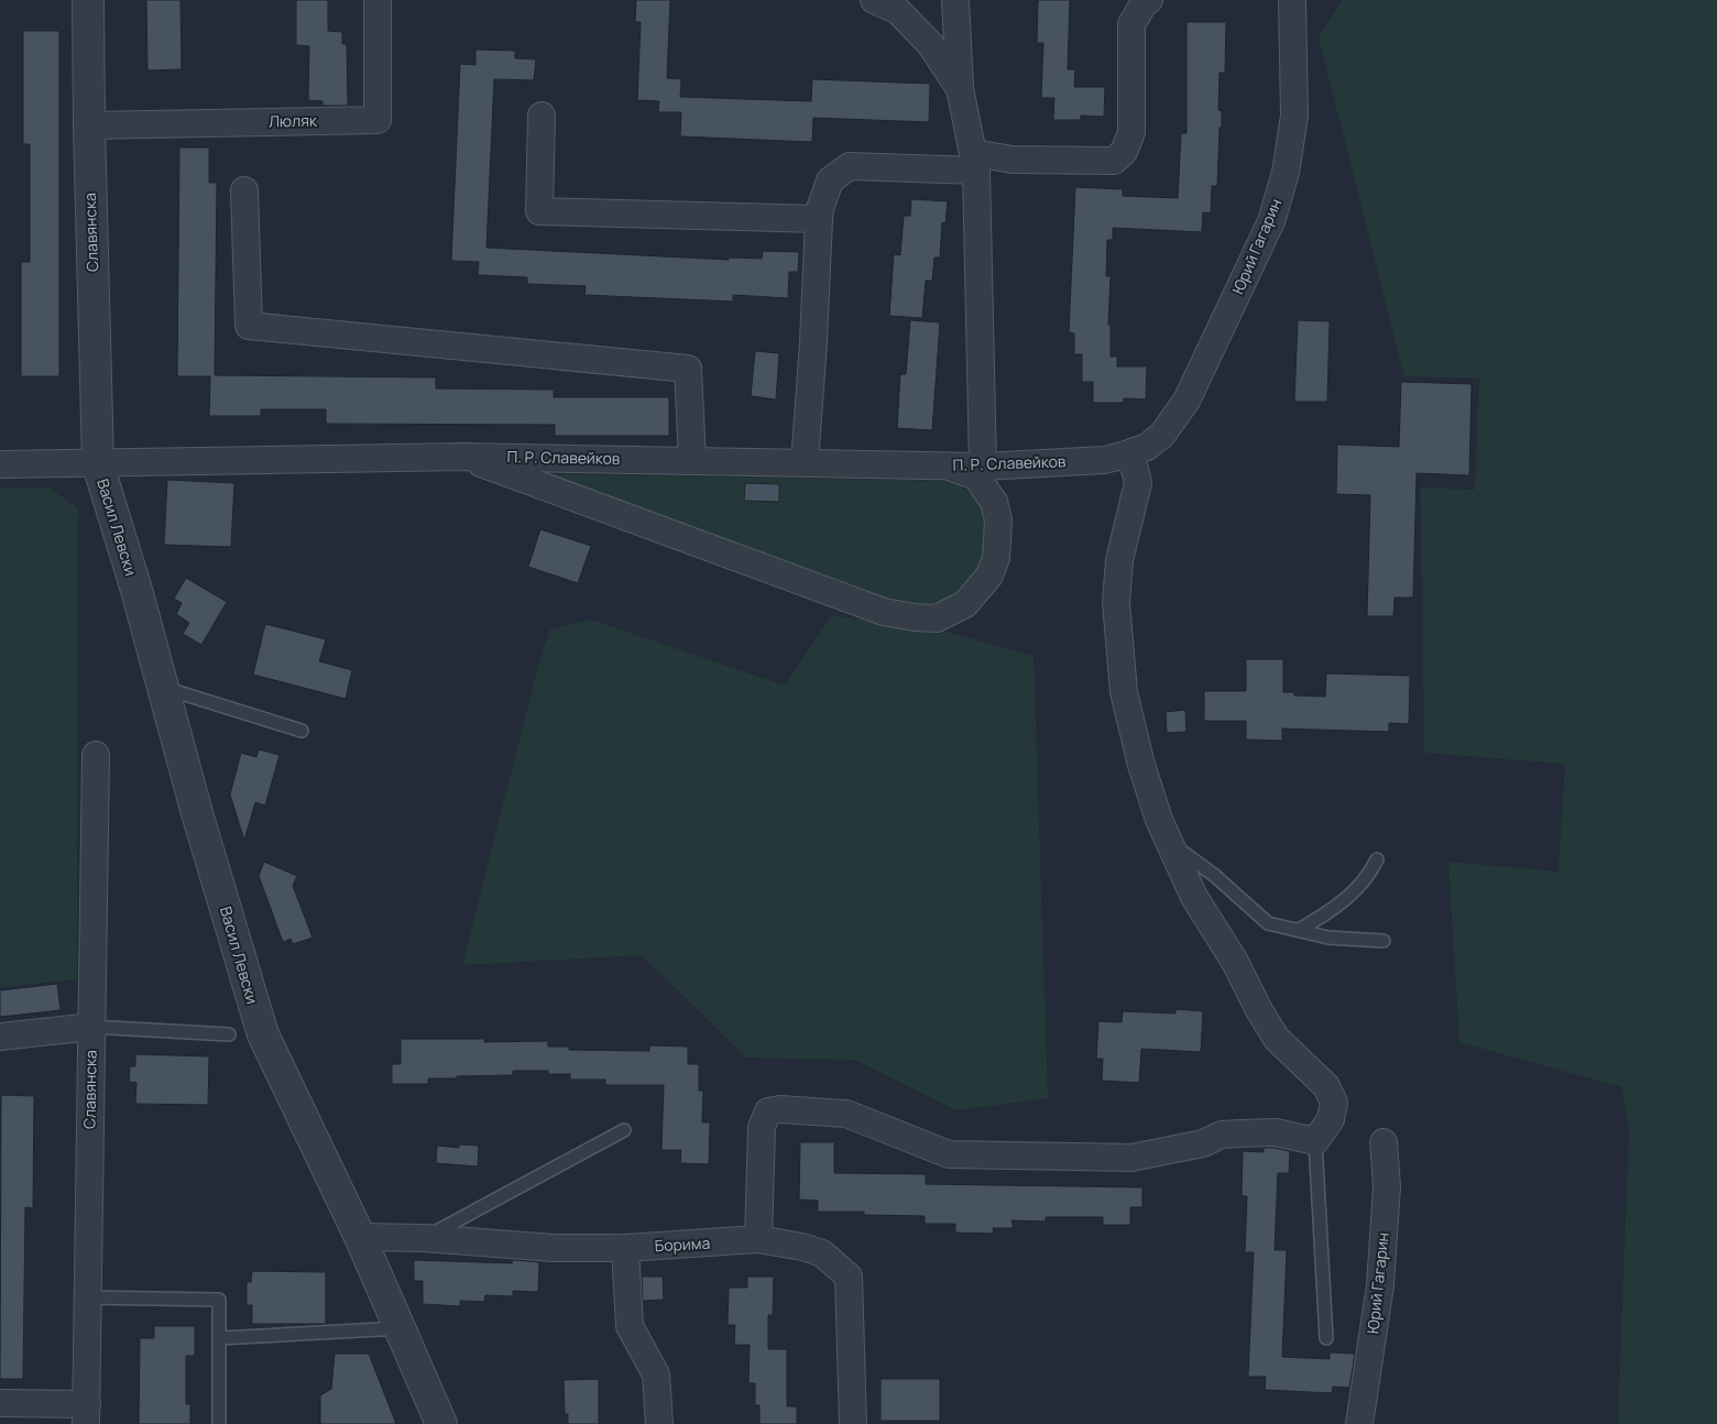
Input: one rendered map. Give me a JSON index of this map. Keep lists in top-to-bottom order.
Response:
{
  "streets": {
    "street": [
      "Люляк",
      "Славянска",
      "Юрий Гагарин",
      "П. Р. Славейков",
      "Васил Левски",
      "Борима"
    ]
  },
  "crossings": [
    ["Люляк", "Славянска"],
    ["Славянска", "П. Р. Славейков"],
    ["Славянска", "Васил Левски"],
    ["Юрий Гагарин", "П. Р. Славейков"],
    ["П. Р. Славейков", "Васил Левски"],
    ["Васил Левски", "Борима"]
  ]
}
